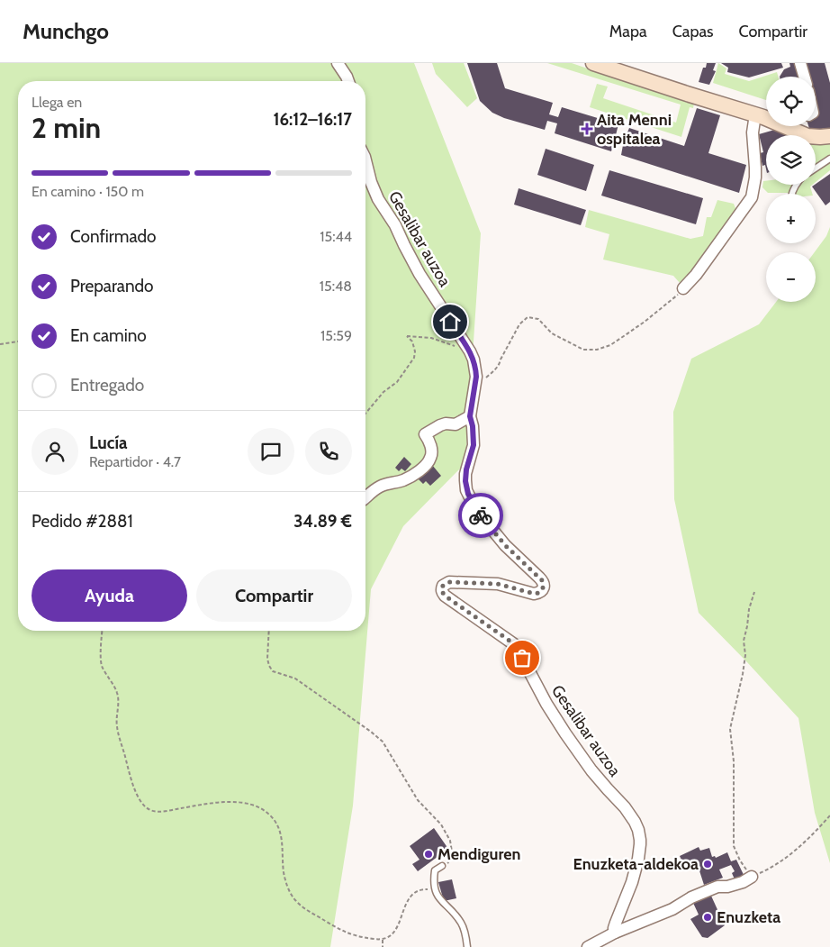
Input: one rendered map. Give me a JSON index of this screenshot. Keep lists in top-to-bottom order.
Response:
{
  "streets": {
    "street": ["Gesalibar auzoa"]
  },
  "places": {
    "health": ["Aita Menni ospitalea"],
    "other": ["Mendiguren", "Enuzketa-aldekoa", "Enuzketa"]
  },
  "page": {
    "header": "Munchgo",
    "nav": ["Mapa", "Capas", "Compartir"],
    "map_buttons": ["+", "−"],
    "heading": ["2 min", "Llega en", "16:12–16:17"],
    "panel": [
      "Lucía",
      "Repartidor · 4.7",
      "Pedido #2881",
      "34.89 €"
    ],
    "bar": "En camino · 150 m",
    "list": [
      ["Confirmado", "15:44"],
      ["Preparando", "15:48"],
      ["En camino", "15:59"],
      "Entregado"
    ],
    "buttons": ["Ayuda", "Compartir"]
  }
}
